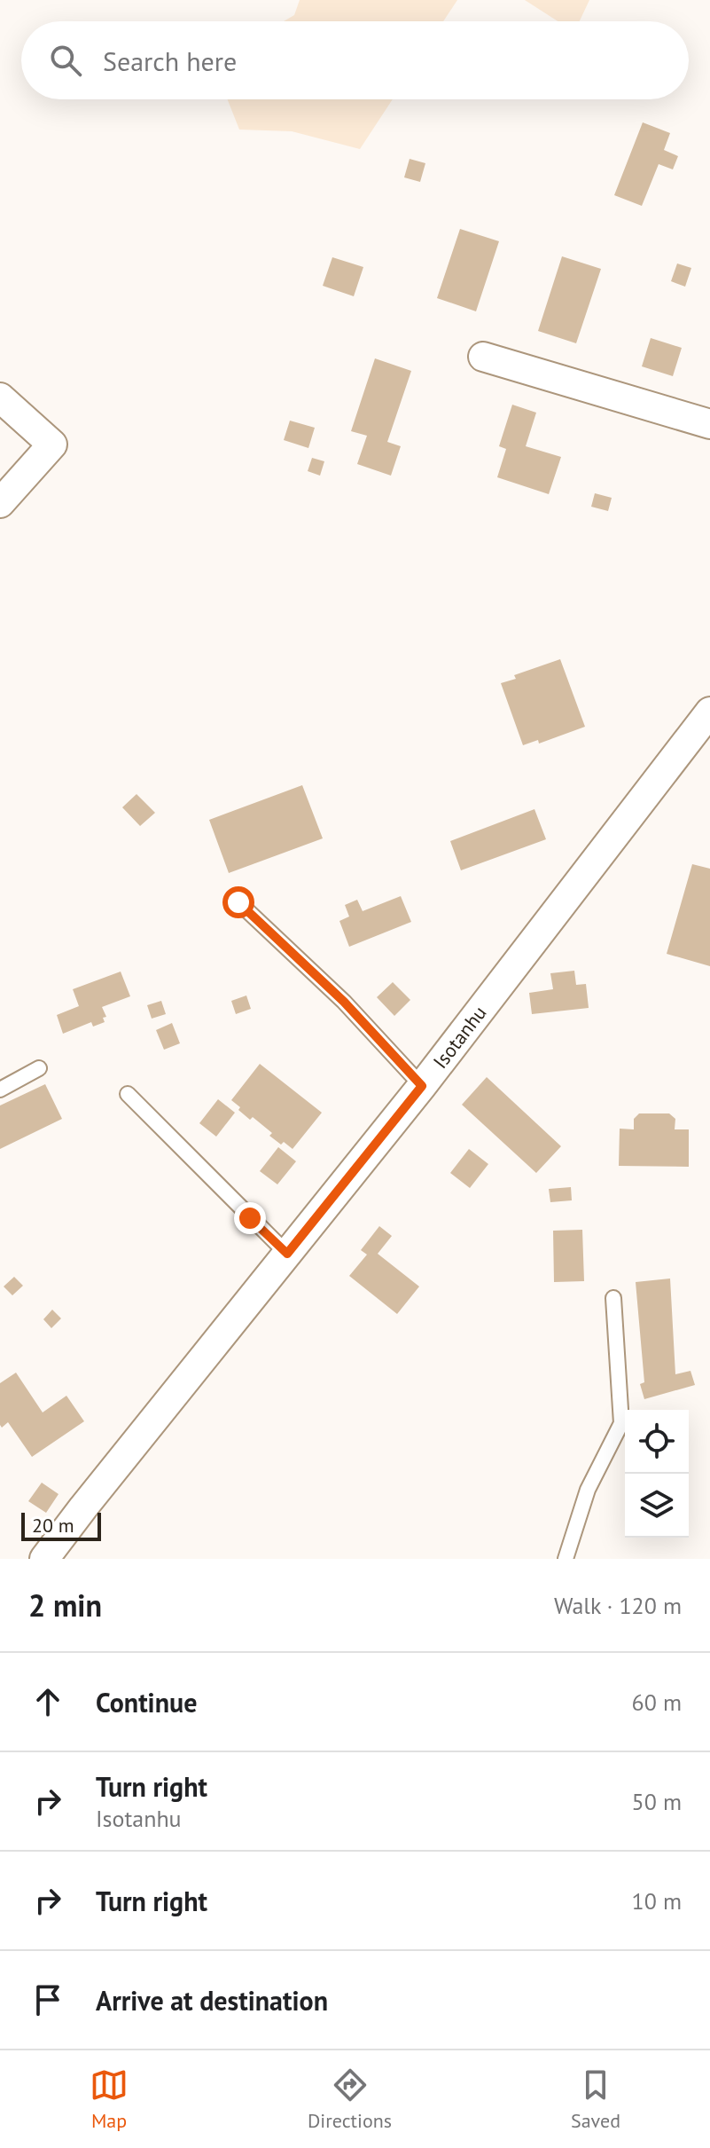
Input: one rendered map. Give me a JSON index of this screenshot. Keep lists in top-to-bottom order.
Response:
{
  "streets": {
    "street": ["Isotanhu"]
  },
  "scale_bar": "20 m",
  "page": {
    "search": "Search here",
    "scale": "20 m",
    "heading": ["2 min", "Walk · 120 m"],
    "list": [
      ["Continue", "60 m"],
      ["Turn right", "Isotanhu", "50 m"],
      ["Turn right", "10 m"],
      "Arrive at destination"
    ],
    "nav": ["Map", "Directions", "Saved"]
  }
}
